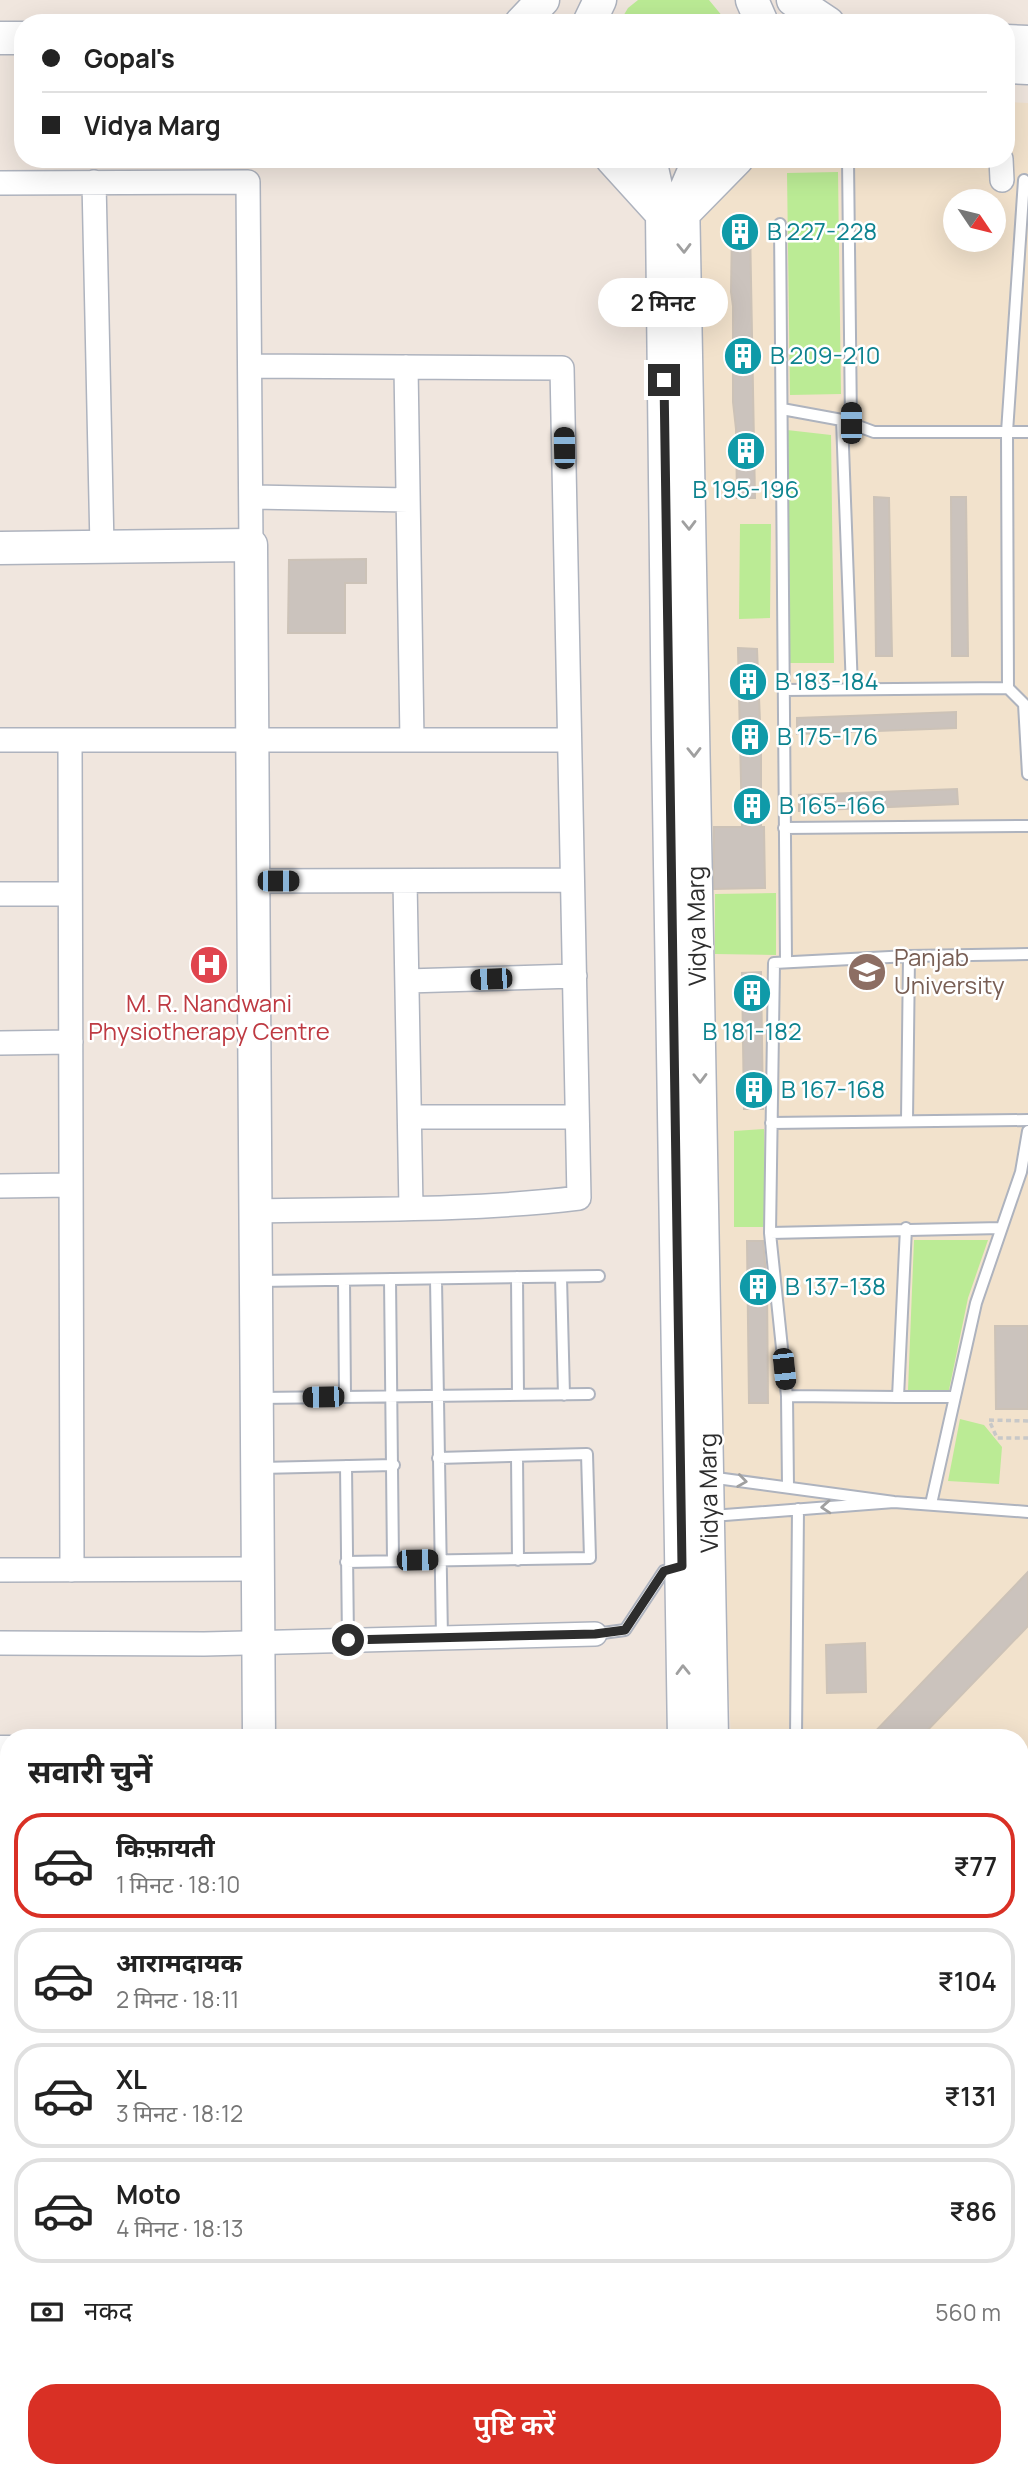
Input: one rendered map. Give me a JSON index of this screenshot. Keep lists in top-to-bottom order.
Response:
{
  "streets": {
    "main road": ["Vidya Marg"]
  },
  "places": {
    "building": [
      "B 227-228",
      "B 209-210",
      "B 195-196",
      "B 183-184",
      "B 175-176",
      "B 165-166",
      "B 181-182",
      "B 167-168",
      "B 137-138"
    ],
    "hospital": ["M. R. Nandwani Physiotherapy Centre"],
    "school or university": ["Panjab University"]
  },
  "north": "bottom right",
  "page": {
    "banner": ["Gopal's", "Vidya Marg"],
    "bubble": "2 मिनट",
    "heading": "सवारी चुनें",
    "list": [
      {
        "name": "किफ़ायती",
        "note": "1 मिनट · 18:10",
        "value": "₹77"
      },
      {
        "name": "आरामदायक",
        "note": "2 मिनट · 18:11",
        "value": "₹104"
      },
      {
        "name": "XL",
        "note": "3 मिनट · 18:12",
        "value": "₹131"
      },
      {
        "name": "Moto",
        "note": "4 मिनट · 18:13",
        "value": "₹86"
      }
    ],
    "pay": ["नकद", "560 m"],
    "buttons": "पुष्टि करें"
  }
}
